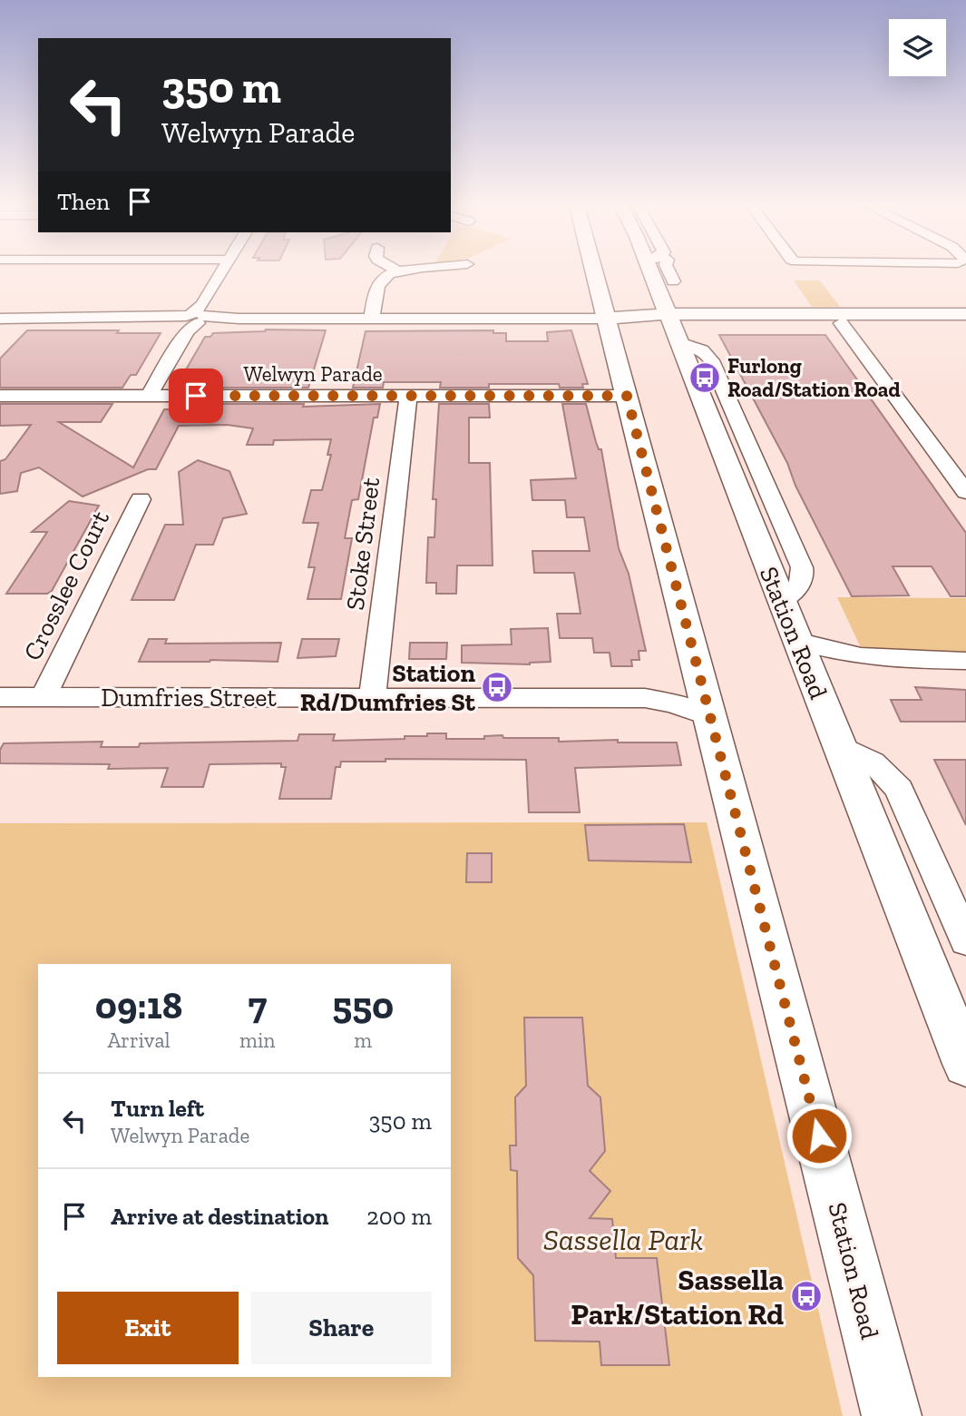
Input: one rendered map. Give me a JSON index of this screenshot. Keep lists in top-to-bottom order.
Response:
{
  "streets": {
    "main road": ["Station Road"],
    "street": [
      "Welwyn Parade",
      "Stoke Street",
      "Crosslee Court",
      "Dumfries Street"
    ]
  },
  "crossings": [
    ["Welwyn Parade", "Stoke Street"],
    ["Welwyn Parade", "Station Road"],
    ["Stoke Street", "Dumfries Street"],
    ["Crosslee Court", "Dumfries Street"],
    ["Station Road", "Dumfries Street"]
  ],
  "parks": ["Sassella Park"],
  "places": {
    "bus stop": ["Furlong Road/Station Road", "Station Rd/Dumfries St", "Sassella Park/Station Rd"]
  },
  "page": {
    "turn": ["350 m", "Welwyn Parade"],
    "then": "Then",
    "eta": [
      "09:18",
      "Arrival",
      "7",
      "min",
      "550",
      "m"
    ],
    "list": [
      {
        "name": "Turn left",
        "note": "Welwyn Parade",
        "value": "350 m"
      },
      {
        "name": "Arrive at destination",
        "value": "200 m"
      }
    ],
    "buttons": ["Exit", "Share"]
  }
}
